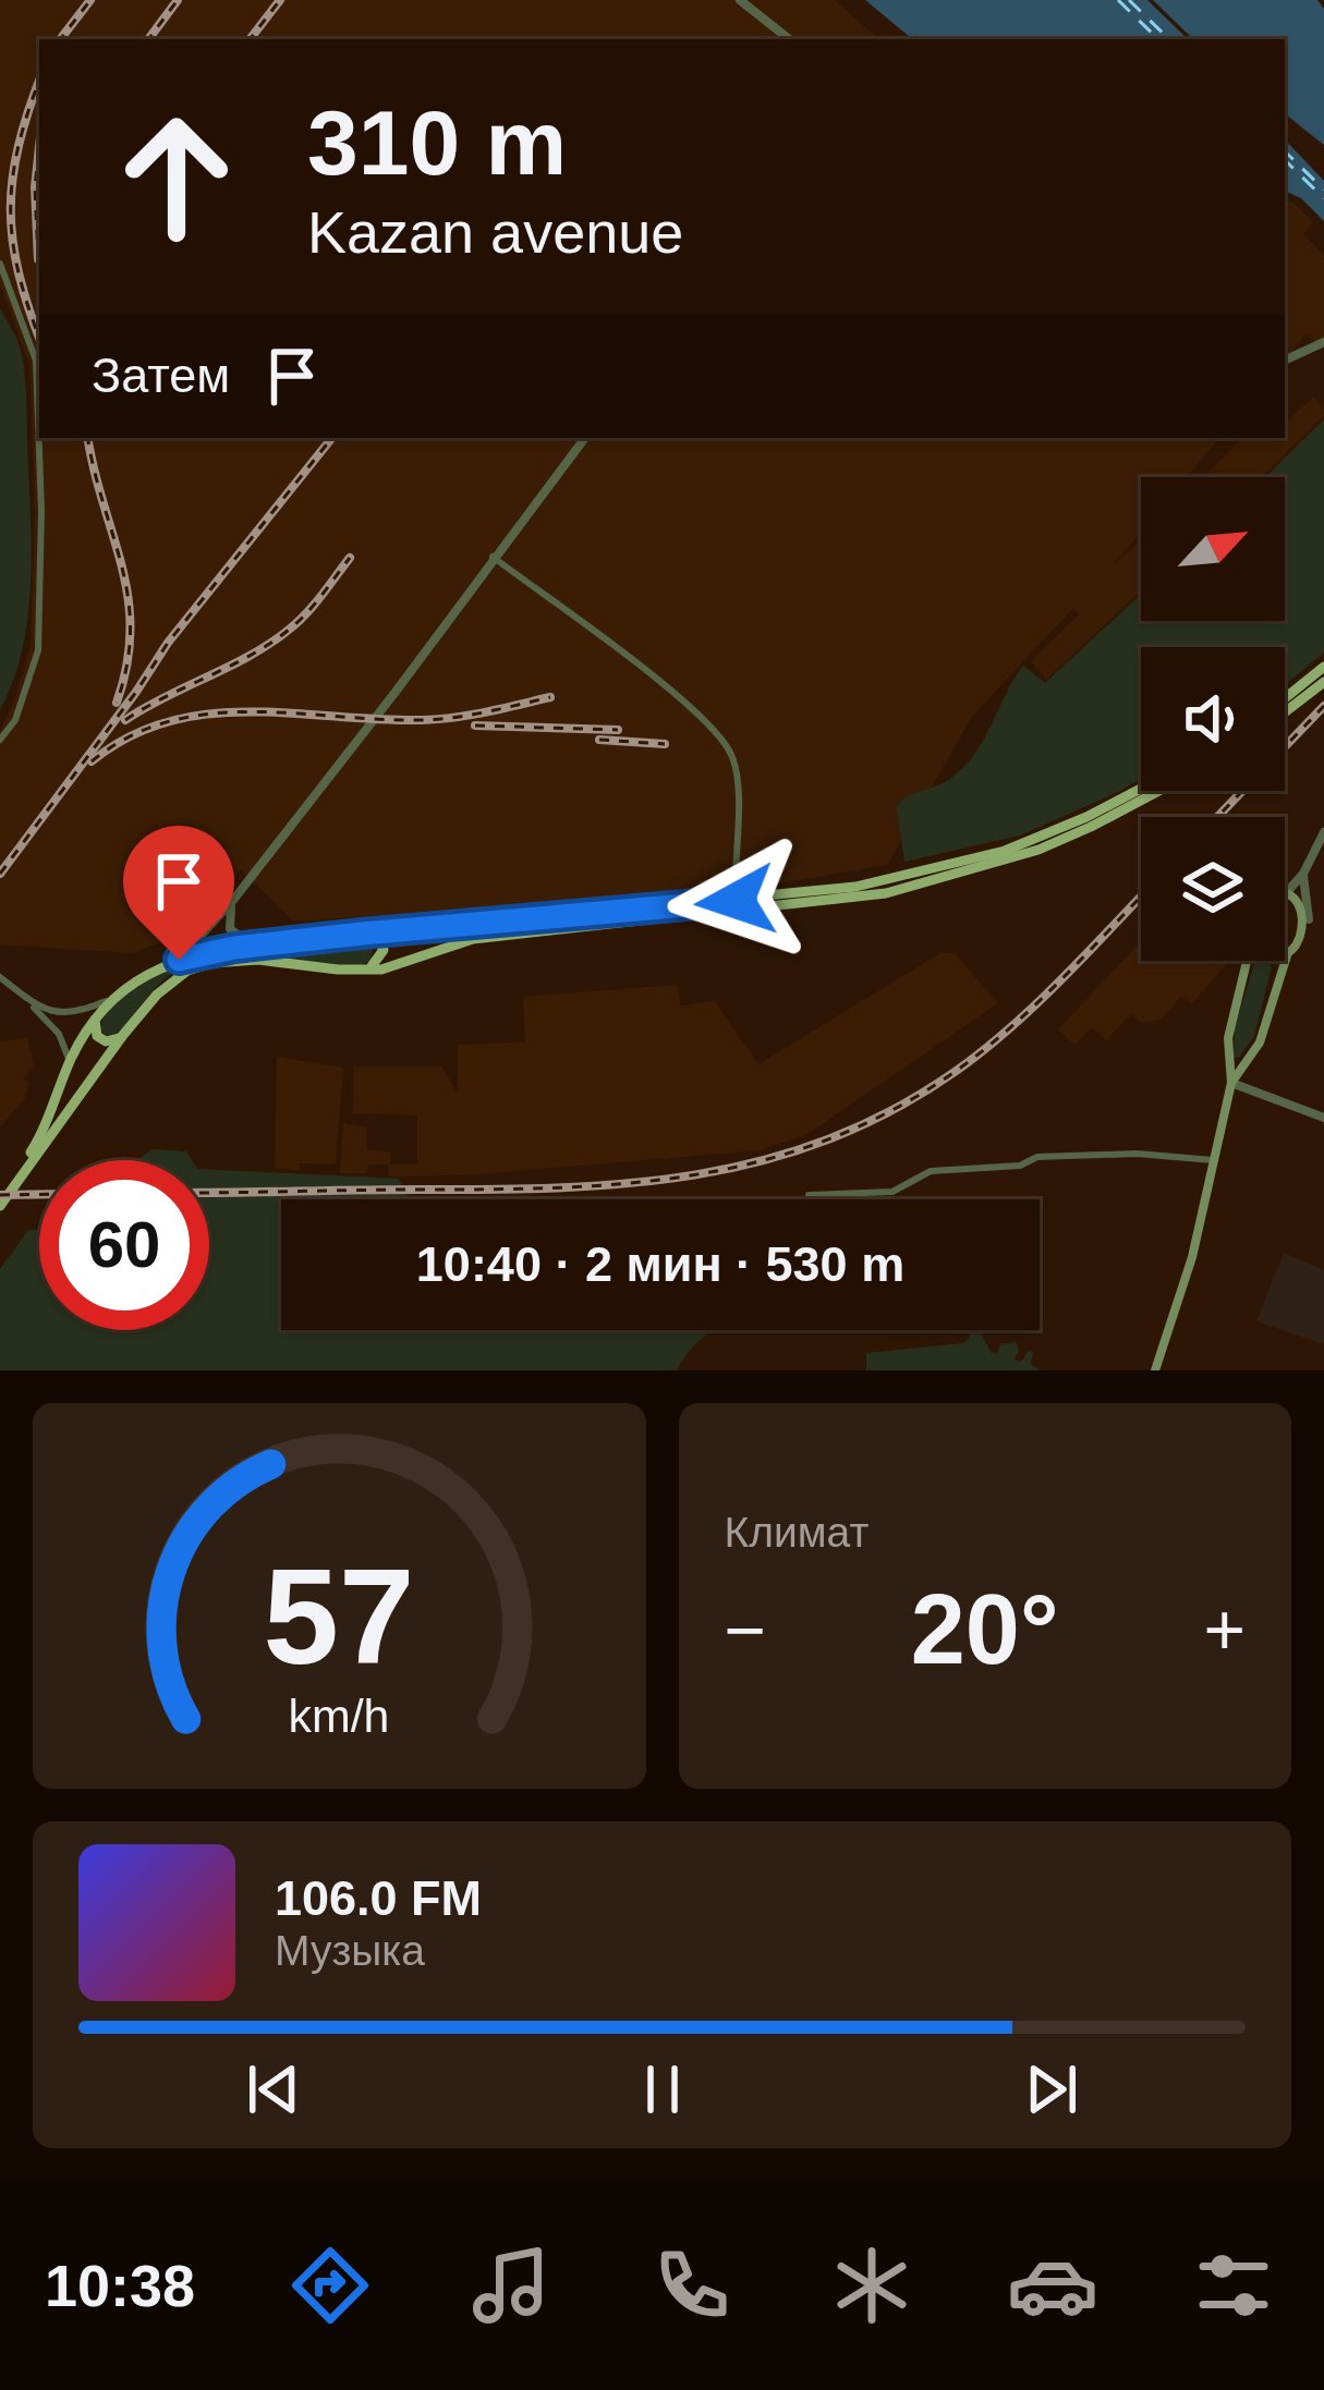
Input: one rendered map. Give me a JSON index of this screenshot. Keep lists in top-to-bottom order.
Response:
{
  "north": "top right",
  "page": {
    "turn": ["310 m", "Kazan avenue"],
    "then": "Затем",
    "limit": "60",
    "trip": "10:40 · 2 мин · 530 m",
    "tile": "Климат",
    "heat": ["−", "20°", "+"],
    "song": ["106.0 FM", "Музыка"],
    "tabs": "10:38",
    "gauge": ["57", "km/h"]
  }
}
